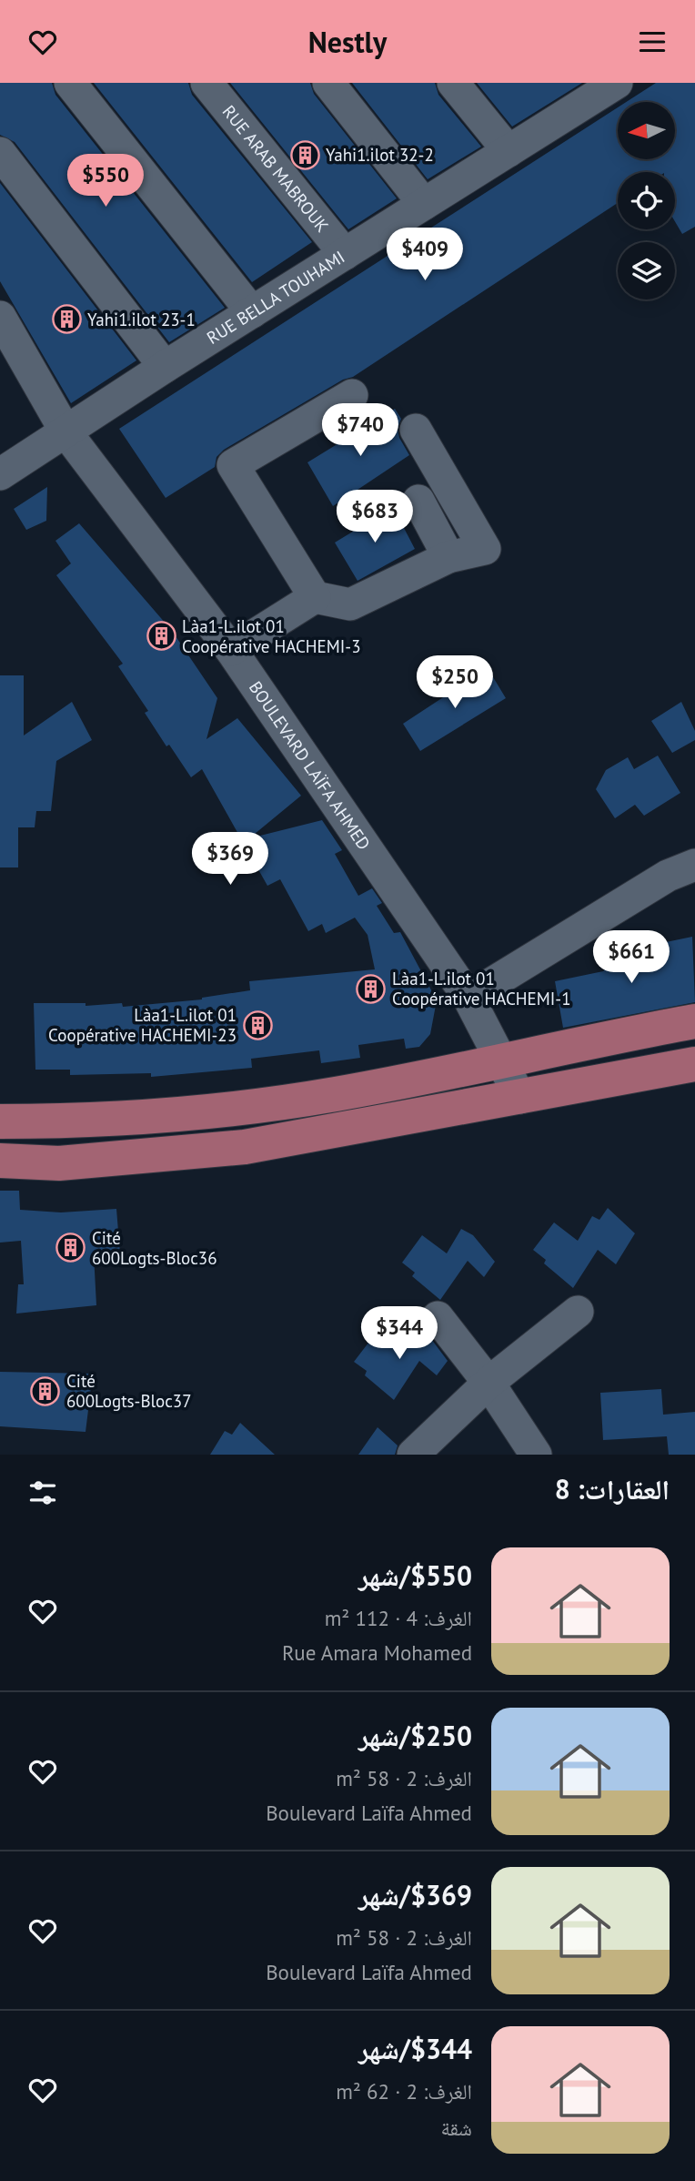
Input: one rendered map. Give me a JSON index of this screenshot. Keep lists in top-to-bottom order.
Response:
{
  "streets": {
    "street": ["RUE ARAB MABROUK", "RUE BELLA TOUHAMI", "BOULEVARD LAÏFA AHMED"]
  },
  "crossings": [
    ["RUE ARAB MABROUK", "RUE BELLA TOUHAMI"],
    ["RUE BELLA TOUHAMI", "BOULEVARD LAÏFA AHMED"]
  ],
  "places": {
    "building": [
      "Yahi1.ilot 32-2",
      "Yahi1.ilot 23-1",
      "Làa1-L.ilot 01 Coopérative HACHEMI-3",
      "Làa1-L.ilot 01 Coopérative HACHEMI-1",
      "Làa1-L.ilot 01 Coopérative HACHEMI-23",
      "Cité 600Logts-Bloc36",
      "Cité 600Logts-Bloc37"
    ]
  },
  "north": "left",
  "page": {
    "header": "Nestly",
    "price": [
      "$550",
      "$409",
      "$740",
      "$683",
      "$250",
      "$369",
      "$661",
      "$344"
    ],
    "heading": "العقارات: 8",
    "list": [
      {
        "name": "$550/شهر",
        "note": "الغرف: 4 · 112 m² · Rue Amara Mohamed"
      },
      {
        "name": "$250/شهر",
        "note": "الغرف: 2 · 58 m² · Boulevard Laïfa Ahmed"
      },
      {
        "name": "$369/شهر",
        "note": "الغرف: 2 · 58 m² · Boulevard Laïfa Ahmed"
      },
      {
        "name": "$344/شهر",
        "note": "الغرف: 2 · 62 m² · شقة"
      }
    ]
  }
}
